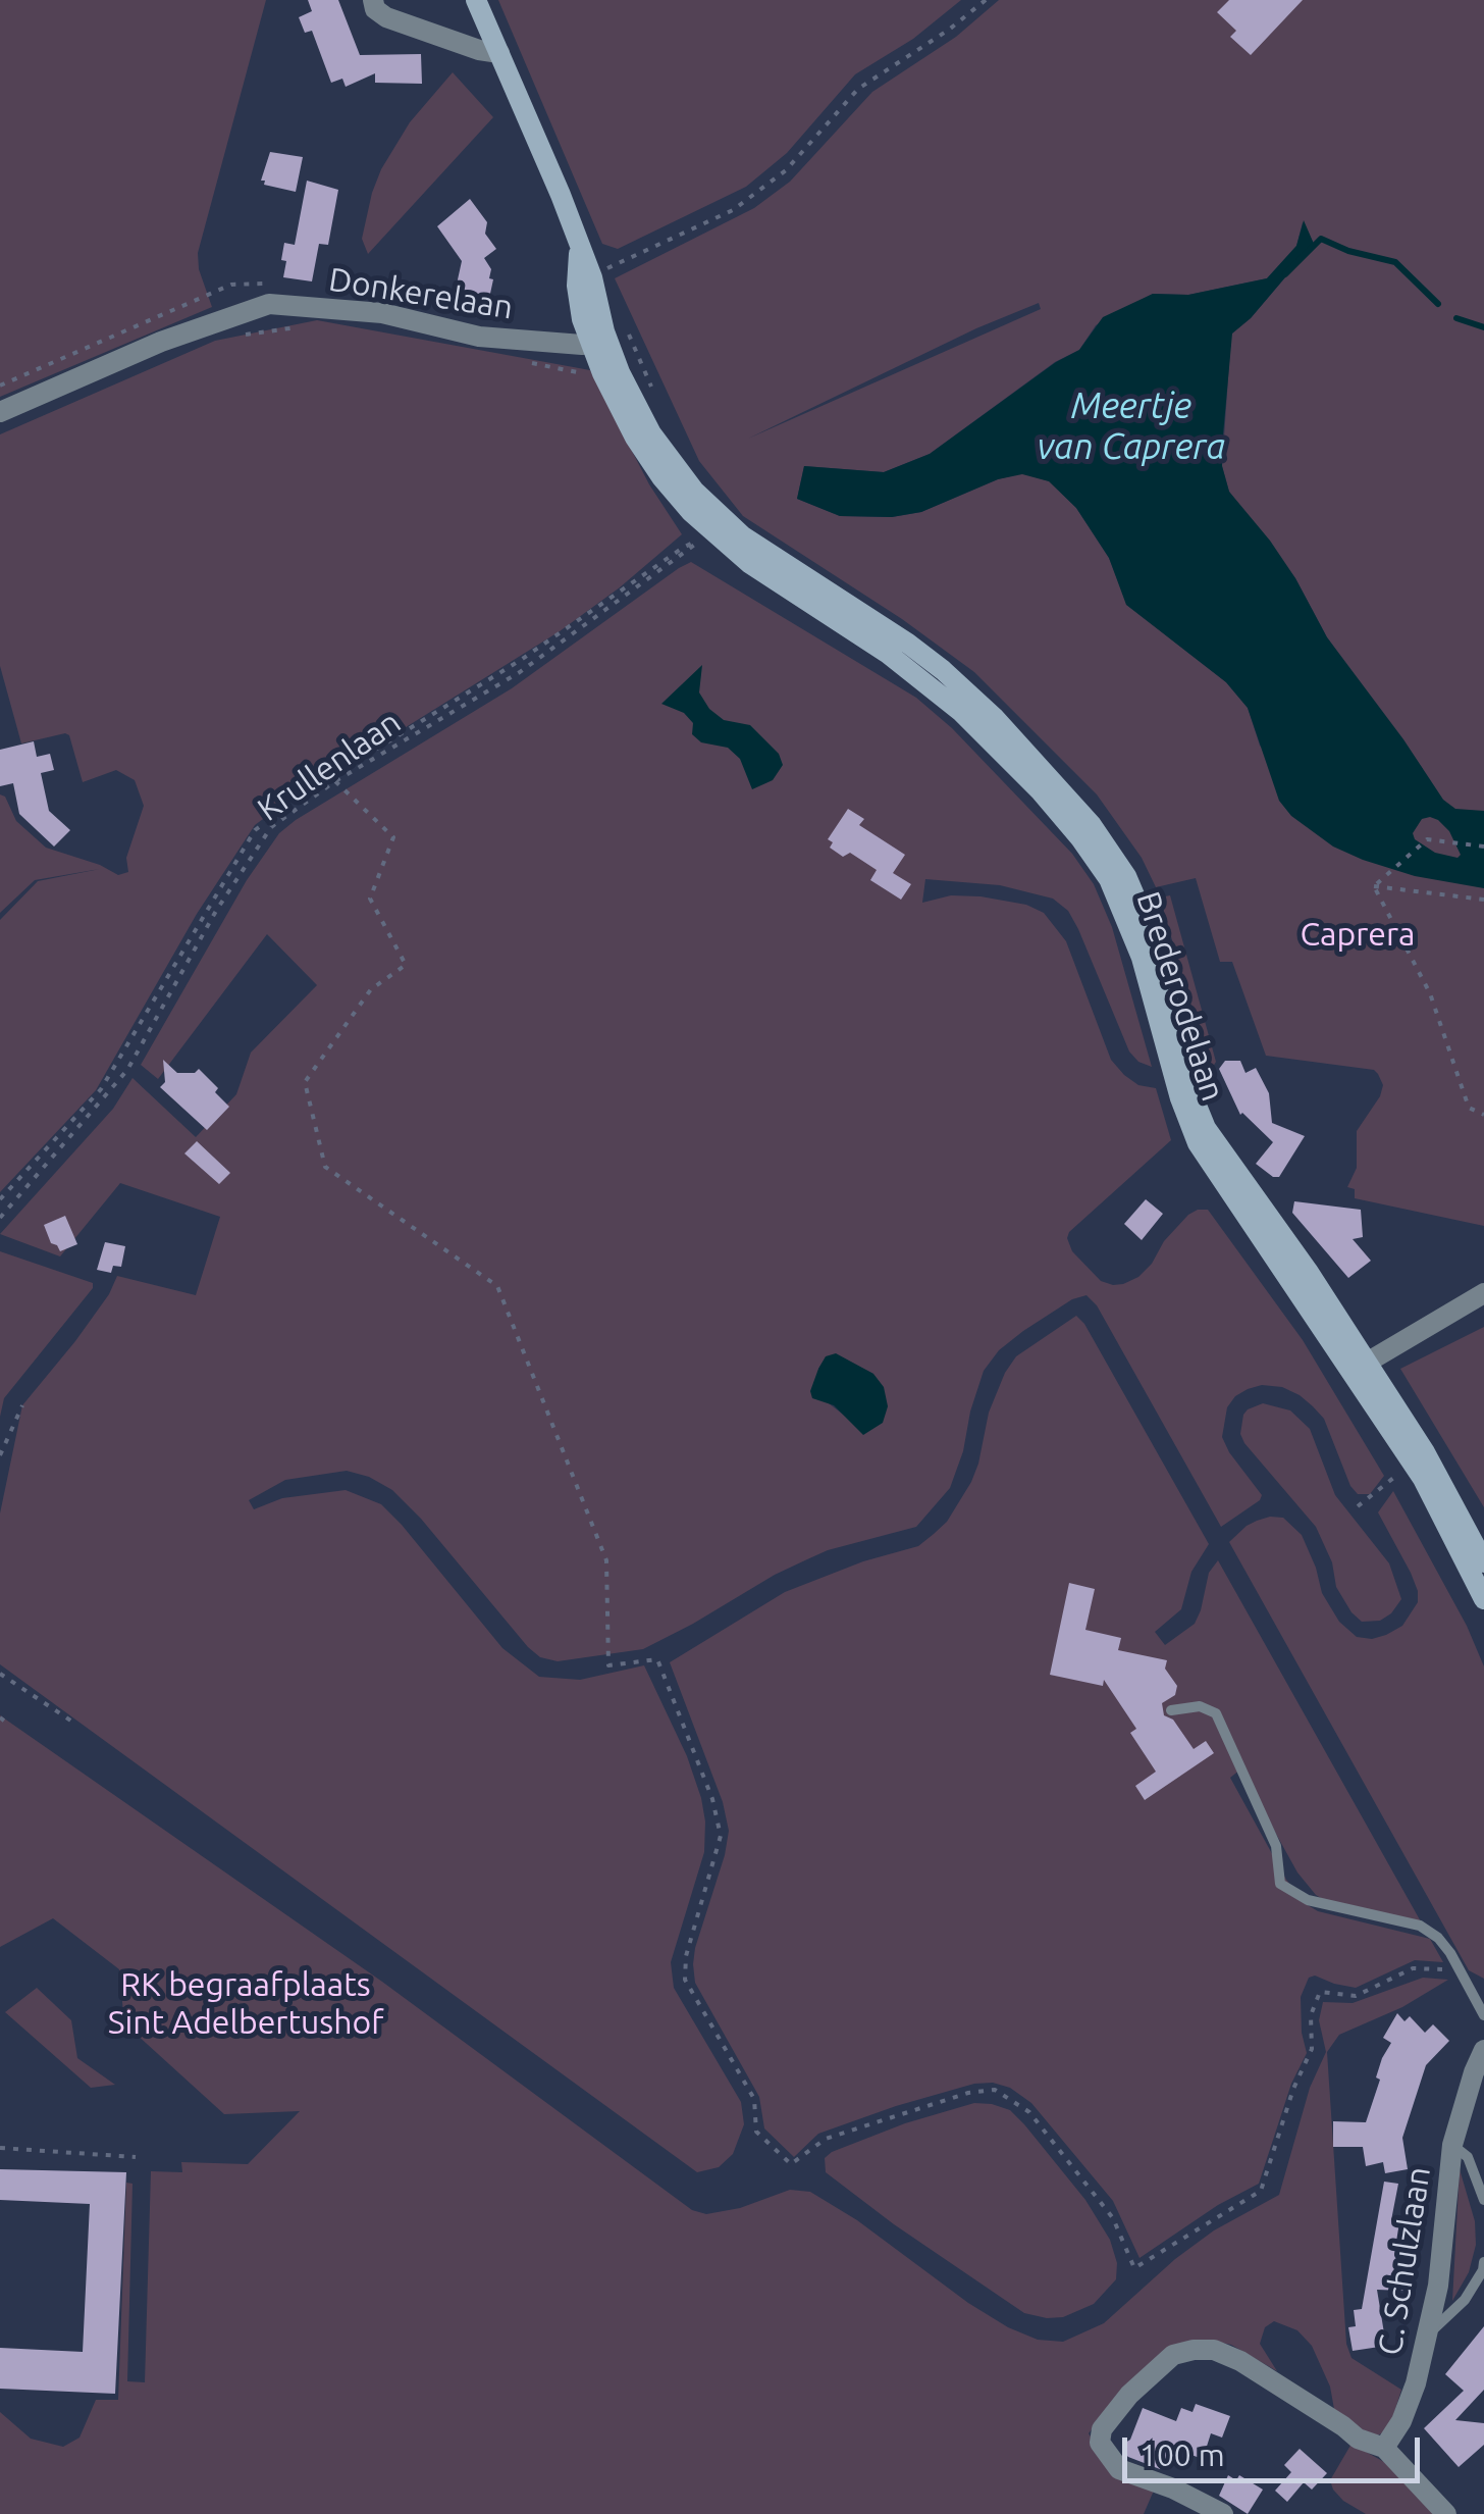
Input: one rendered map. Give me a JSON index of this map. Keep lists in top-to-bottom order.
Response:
{
  "streets": {
    "street": ["Donkerelaan", "Brederodelaan", "C. Schulzlaan"],
    "path": ["Krullenlaan"]
  },
  "crossings": [
    ["Donkerelaan", "Brederodelaan"],
    ["Krullenlaan", "Brederodelaan"]
  ],
  "water": ["Meertje van Caprera"],
  "parks": ["Caprera", "RK begraafplaats Sint Adelbertushof"],
  "scale_bar": "100 m"
}
